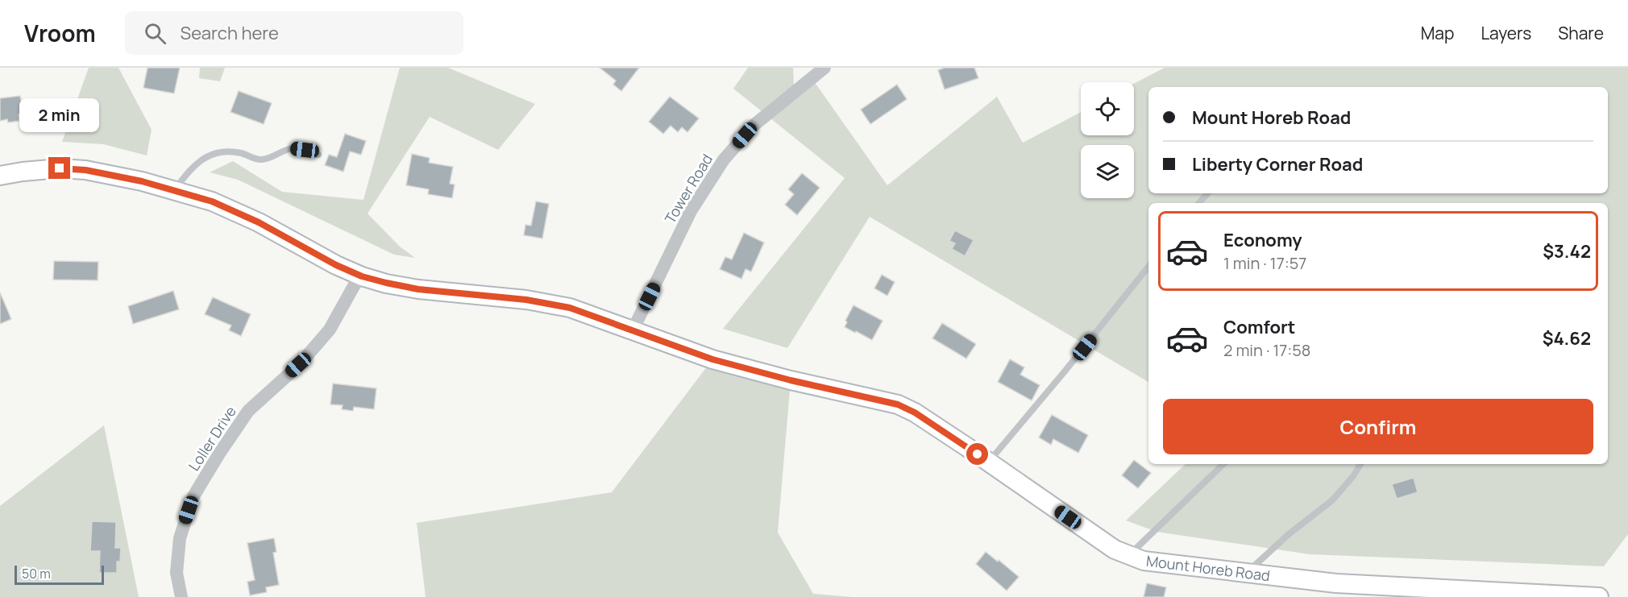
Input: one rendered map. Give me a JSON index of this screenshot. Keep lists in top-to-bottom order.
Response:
{
  "streets": {
    "street": ["Tower Road", "Loller Drive", "Mount Horeb Road"]
  },
  "crossings": [
    ["Tower Road", "Mount Horeb Road"],
    ["Loller Drive", "Mount Horeb Road"]
  ],
  "scale_bar": "50 m",
  "page": {
    "header": "Vroom",
    "search": "Search here",
    "nav": ["Map", "Layers", "Share"],
    "banner": ["Mount Horeb Road", "Liberty Corner Road"],
    "bubble": "2 min",
    "list": [
      {
        "name": "Economy",
        "note": "1 min · 17:57",
        "value": "$3.42"
      },
      {
        "name": "Comfort",
        "note": "2 min · 17:58",
        "value": "$4.62"
      }
    ],
    "buttons": "Confirm",
    "scale": "50 m"
  }
}
